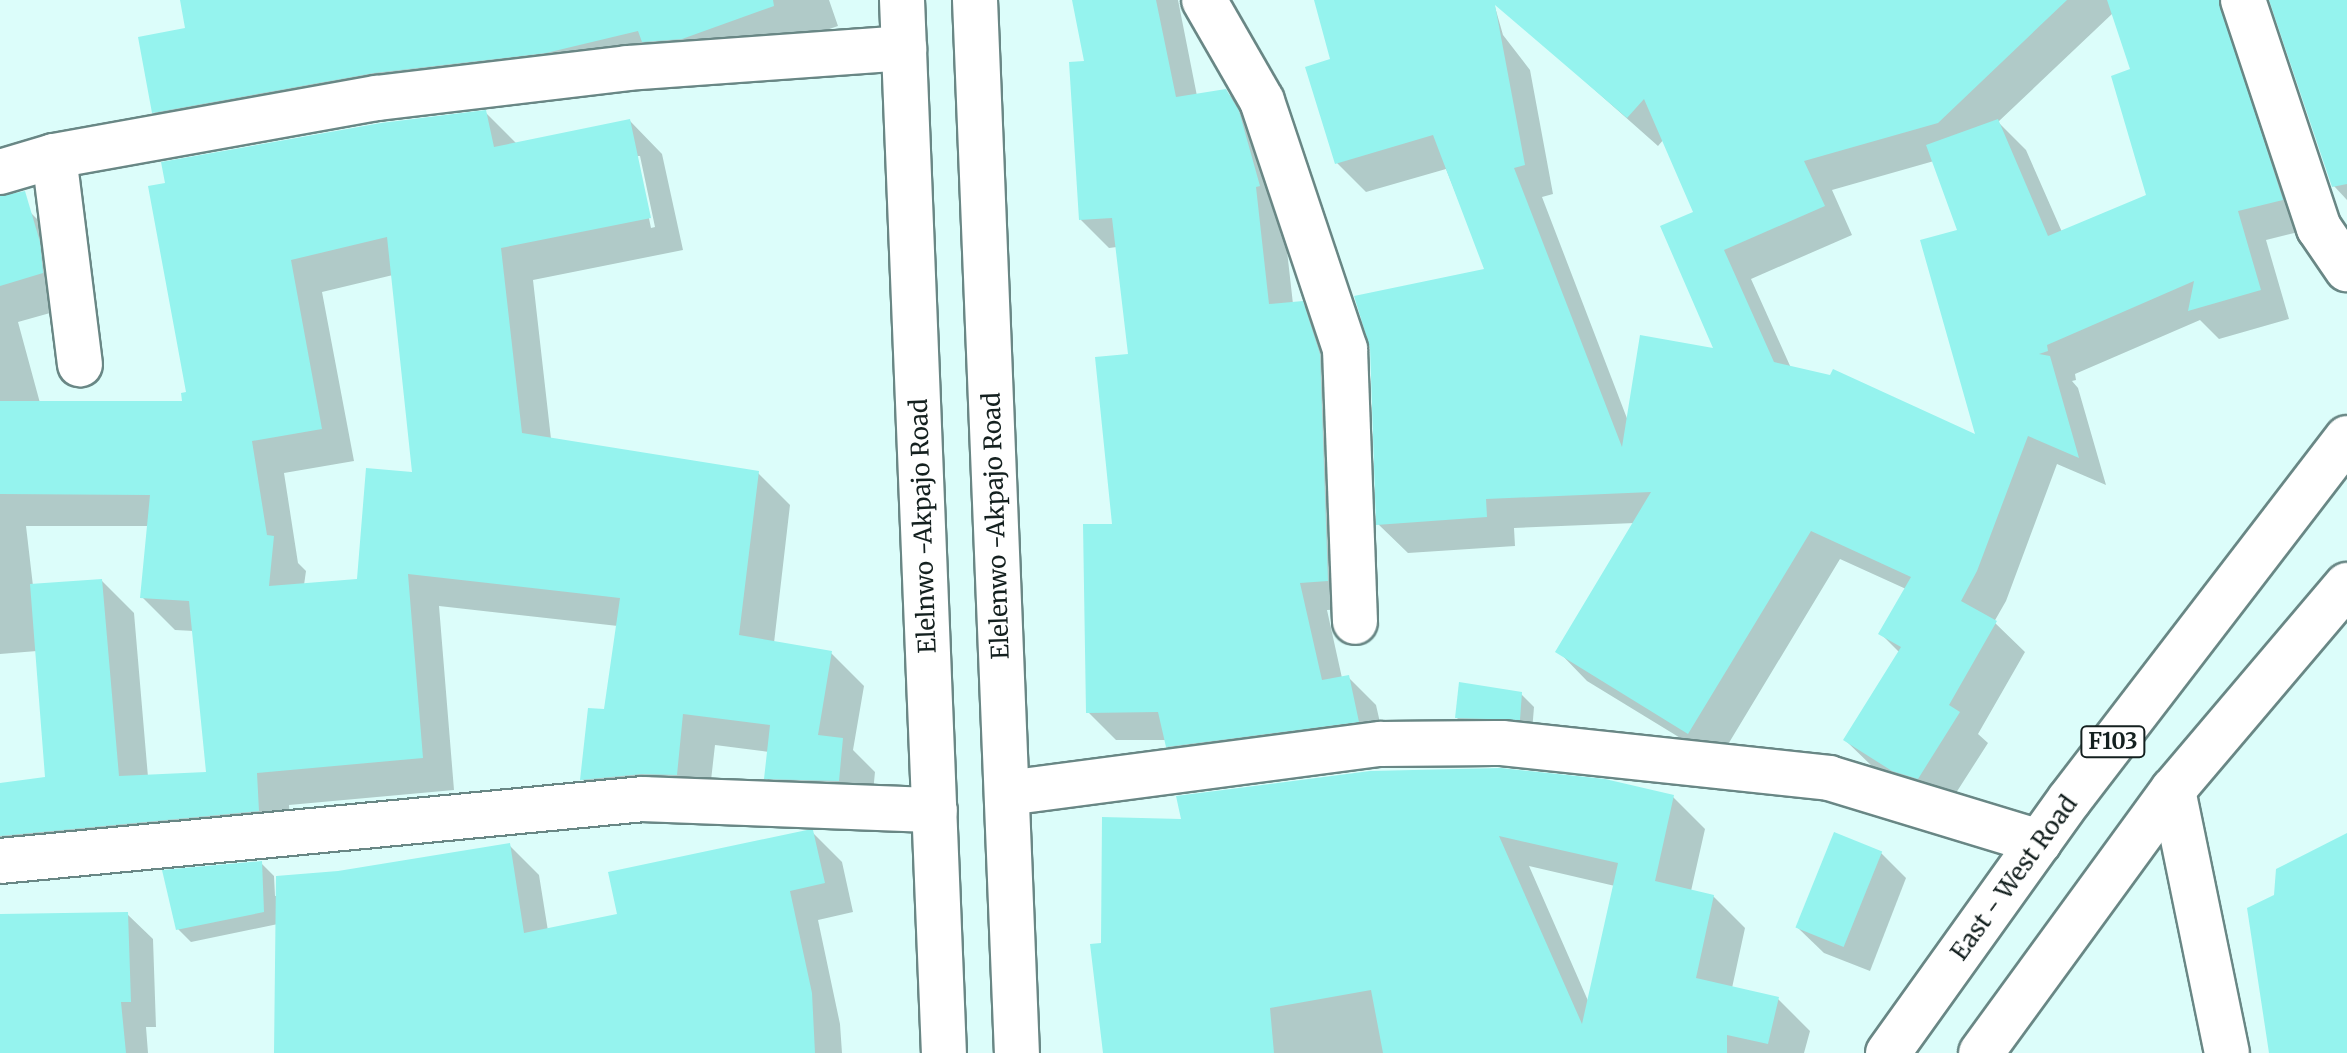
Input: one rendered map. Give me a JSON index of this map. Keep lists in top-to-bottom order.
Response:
{
  "streets": {
    "street": [
      "Elelnwo -Akpajo Road",
      "Elelenwo -Akpajo Road",
      "F103",
      "East - West Road"
    ]
  }
}
